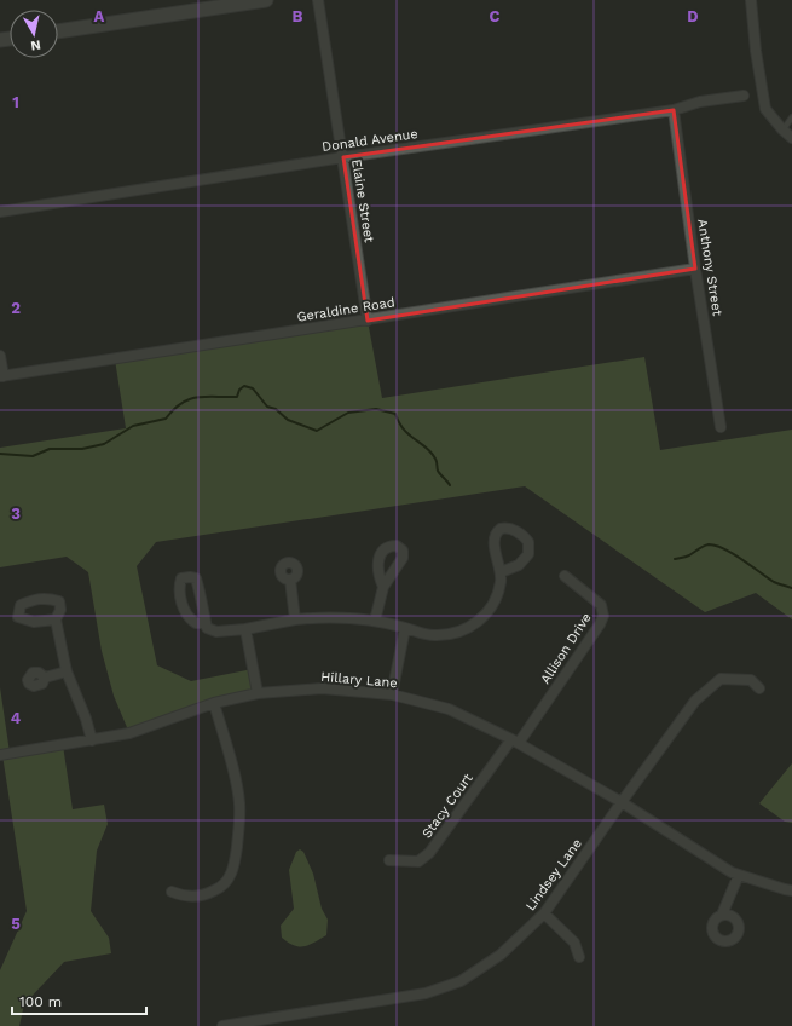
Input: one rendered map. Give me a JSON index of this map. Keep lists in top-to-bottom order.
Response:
{
  "streets": {
    "street": [
      "Donald Avenue",
      "Elaine Street",
      "Anthony Street",
      "Geraldine Road",
      "Allison Drive",
      "Hillary Lane",
      "Stacy Court",
      "Lindsey Lane"
    ]
  },
  "crossings": [
    ["Donald Avenue", "Elaine Street"],
    ["Donald Avenue", "Anthony Street"],
    ["Elaine Street", "Geraldine Road"],
    ["Anthony Street", "Geraldine Road"],
    ["Allison Drive", "Hillary Lane"],
    ["Allison Drive", "Stacy Court"],
    ["Hillary Lane", "Stacy Court"],
    ["Hillary Lane", "Lindsey Lane"]
  ],
  "scale_bar": "100 m",
  "north": "bottom",
  "grid": {
    "columns": [
      "A",
      "B",
      "C",
      "D"
    ],
    "rows": [
      "1",
      "2",
      "3",
      "4",
      "5"
    ]
  }
}
